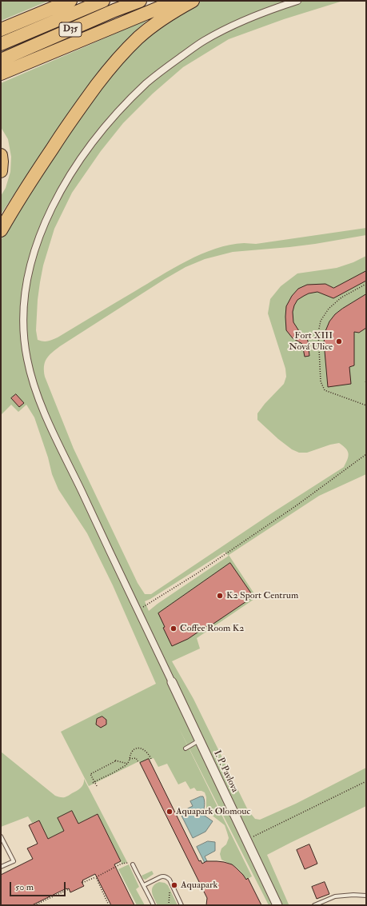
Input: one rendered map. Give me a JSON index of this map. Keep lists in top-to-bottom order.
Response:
{
  "streets": {
    "highway": ["D35"],
    "street": ["I. P. Pavlova"]
  },
  "places": [
    "Fort XIII Nová Ulice",
    "K2 Sport Centrum",
    "Coffee Room K2",
    "Aquapark Olomouc",
    "Aquapark"
  ],
  "scale_bar": "50 m"
}
